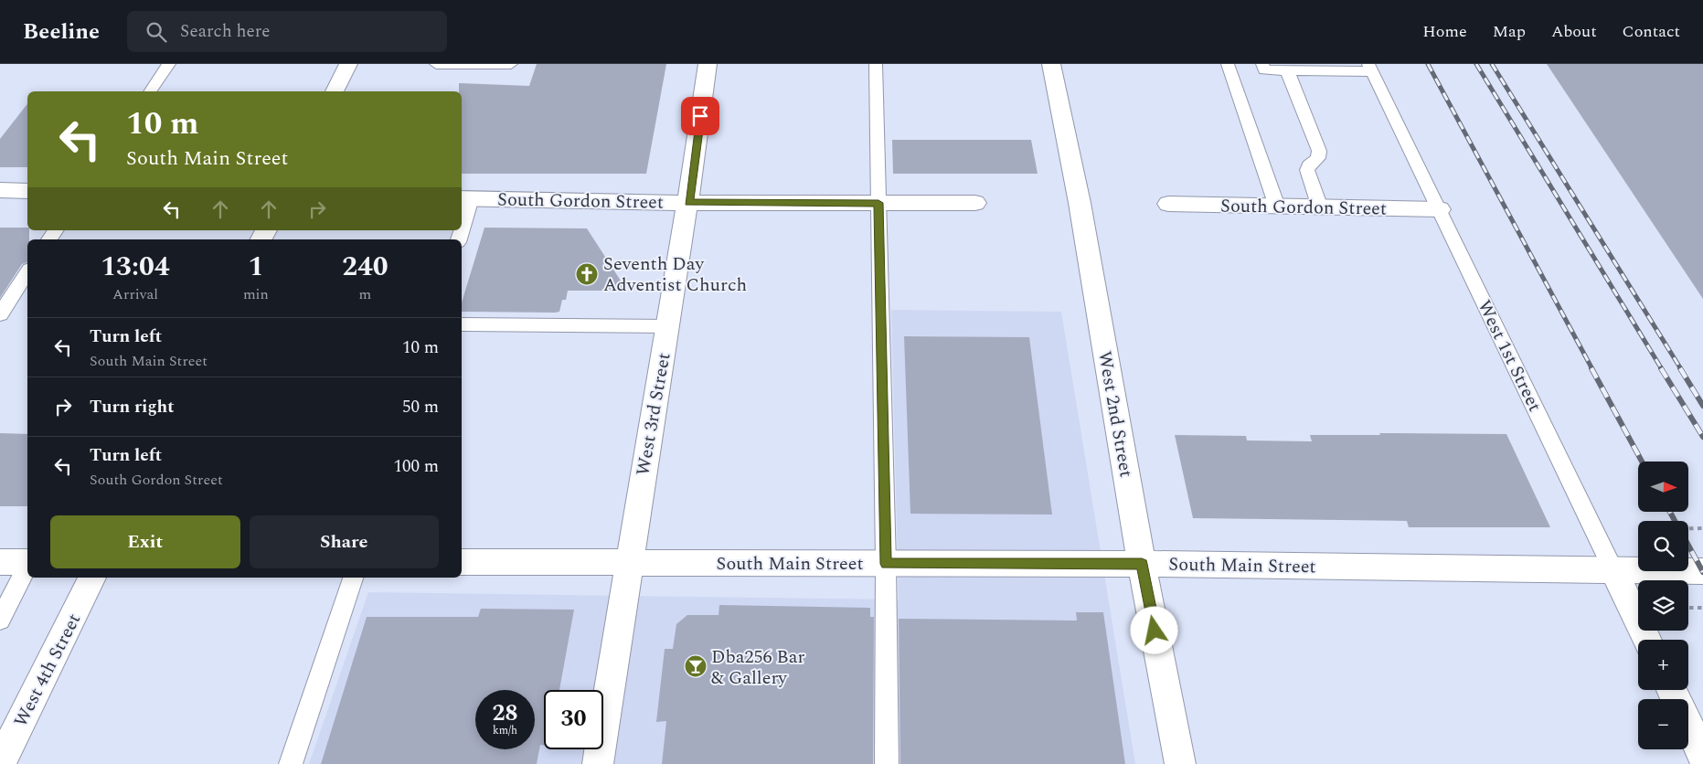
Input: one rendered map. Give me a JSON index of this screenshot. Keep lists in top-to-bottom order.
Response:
{
  "streets": {
    "street": [
      "South Gordon Street",
      "West 1st Street",
      "West 3rd Street",
      "West 2nd Street",
      "South Main Street",
      "West 4th Street"
    ]
  },
  "crossings": [
    ["South Gordon Street", "West 1st Street"],
    ["South Gordon Street", "West 3rd Street"],
    ["West 1st Street", "South Main Street"],
    ["West 3rd Street", "South Main Street"],
    ["West 2nd Street", "South Main Street"]
  ],
  "places": {
    "church": ["Seventh Day Adventist Church"],
    "bar": ["Dba256 Bar & Gallery"]
  },
  "north": "right",
  "page": {
    "header": "Beeline",
    "search": "Search here",
    "nav": [
      "Home",
      "Map",
      "About",
      "Contact"
    ],
    "turn": ["10 m", "South Main Street"],
    "eta": [
      "13:04",
      "Arrival",
      "1",
      "min",
      "240",
      "m"
    ],
    "list": [
      {
        "name": "Turn left",
        "note": "South Main Street",
        "value": "10 m"
      },
      {
        "name": "Turn right",
        "value": "50 m"
      },
      {
        "name": "Turn left",
        "note": "South Gordon Street",
        "value": "100 m"
      }
    ],
    "map_buttons": ["+", "−"],
    "buttons": ["Exit", "Share"],
    "speed": "28 km/h",
    "limit": "30"
  }
}
